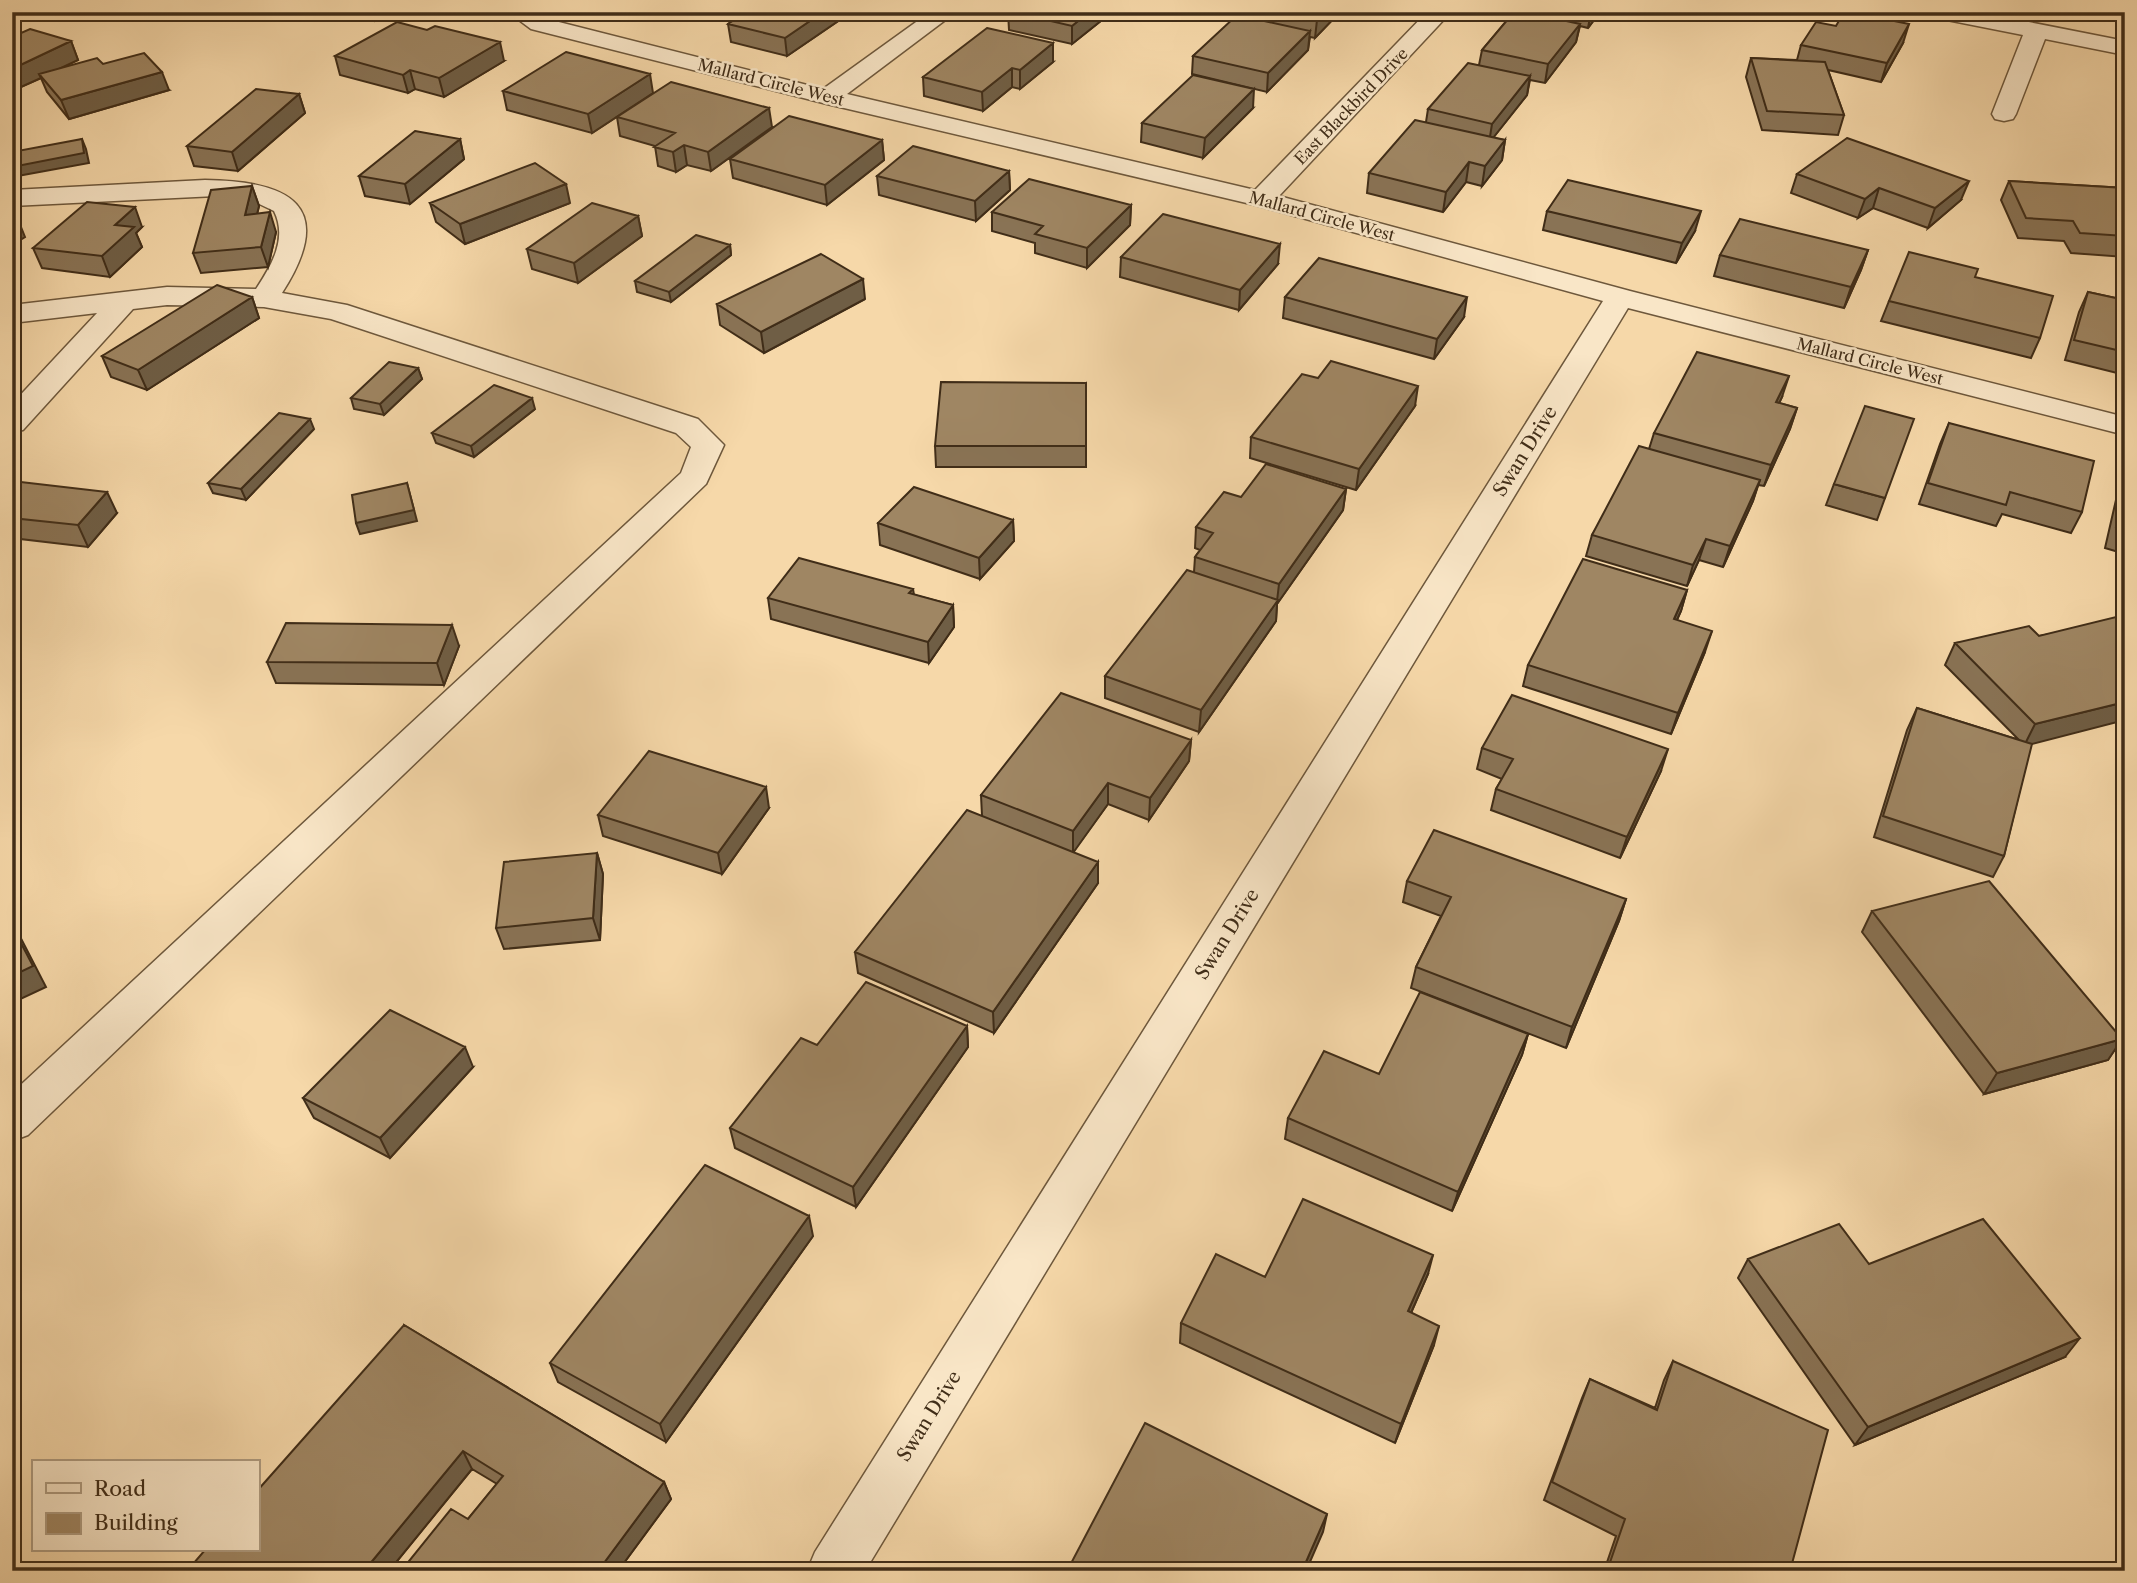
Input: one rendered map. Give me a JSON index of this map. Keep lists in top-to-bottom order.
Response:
{
  "streets": {
    "street": ["Mallard Circle West", "East Blackbird Drive", "Swan Drive"]
  },
  "crossings": [
    ["Mallard Circle West", "East Blackbird Drive"],
    ["Mallard Circle West", "Swan Drive"]
  ],
  "legend": ["Road", "Building"]
}
